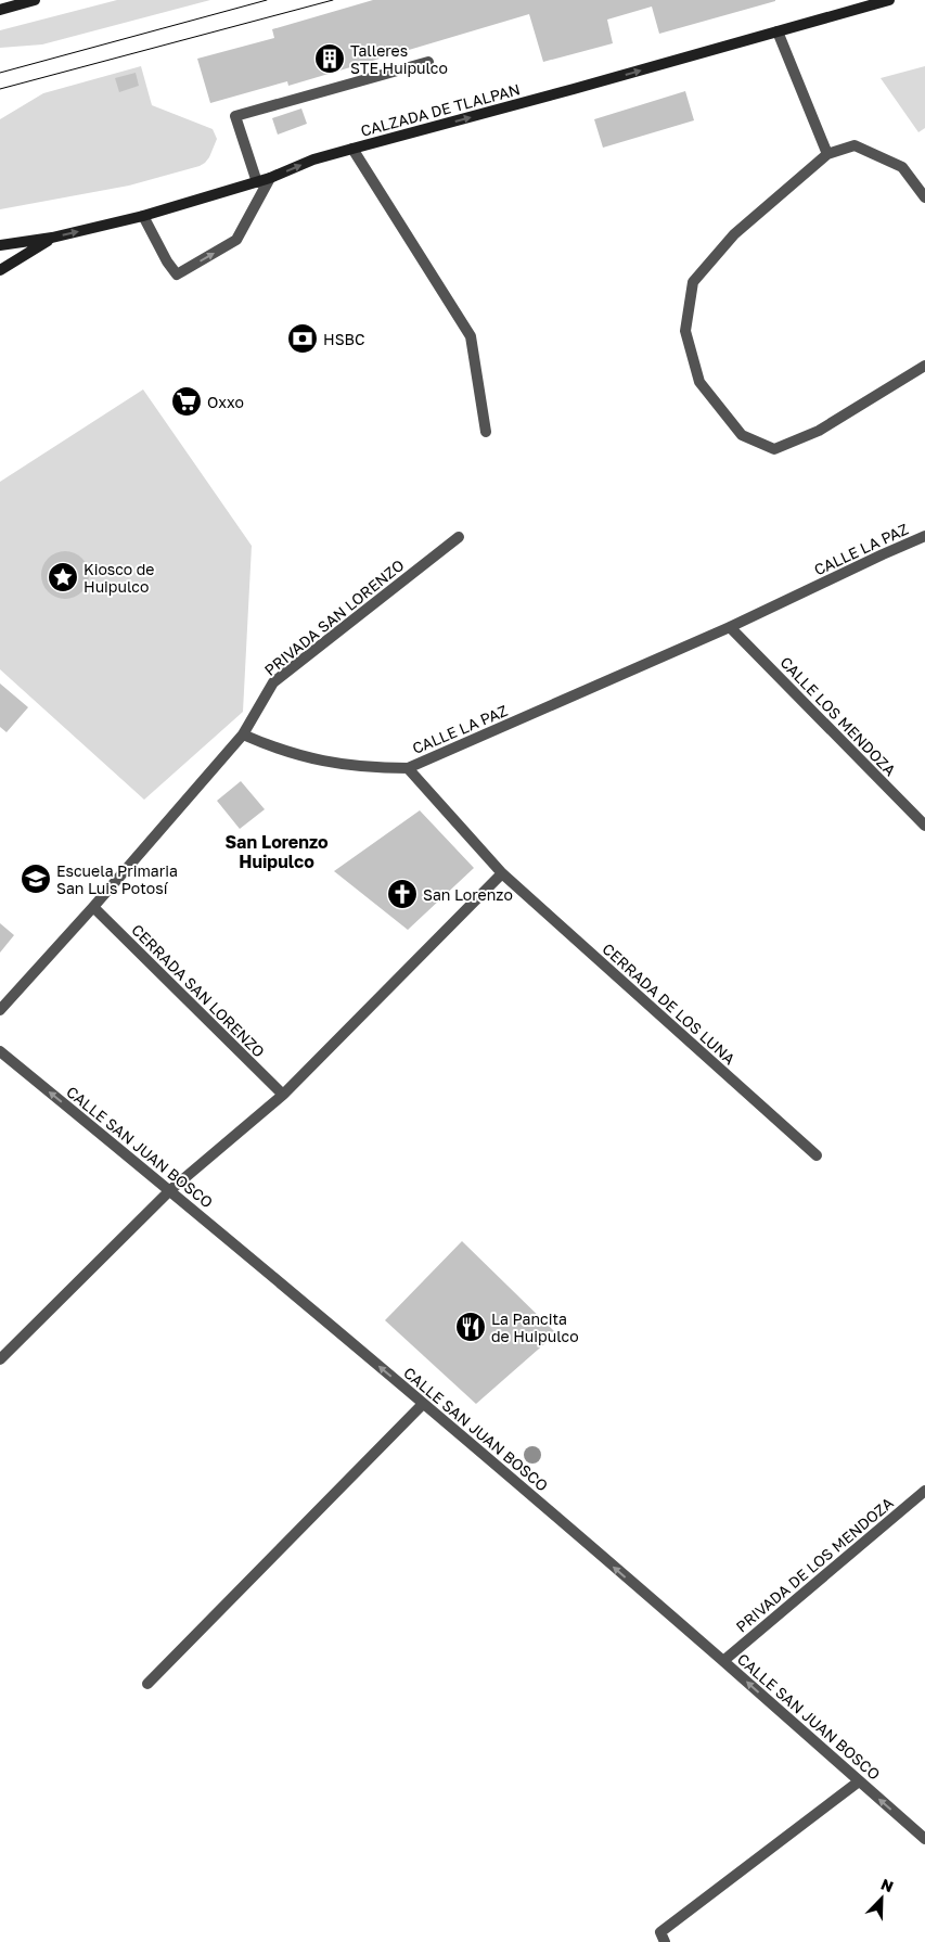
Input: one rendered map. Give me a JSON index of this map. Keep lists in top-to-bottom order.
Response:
{
  "streets": {
    "main road": ["CALZADA DE TLALPAN"],
    "street": [
      "CALLE LA PAZ",
      "PRIVADA SAN LORENZO",
      "CALLE LOS MENDOZA",
      "CERRADA SAN LORENZO",
      "CERRADA DE LOS LUNA",
      "CALLE SAN JUAN BOSCO",
      "PRIVADA DE LOS MENDOZA"
    ]
  },
  "crossings": [
    ["CALLE LA PAZ", "PRIVADA SAN LORENZO"],
    ["CALLE LA PAZ", "CALLE LOS MENDOZA"],
    ["CALLE LA PAZ", "CERRADA DE LOS LUNA"],
    ["CALLE SAN JUAN BOSCO", "PRIVADA DE LOS MENDOZA"]
  ],
  "one_way": ["CALZADA DE TLALPAN", "CALLE SAN JUAN BOSCO"],
  "districts": ["San Lorenzo Huipulco"],
  "places": {
    "building": ["Talleres STE Huipulco"],
    "bank": ["HSBC"],
    "supermarket": ["Oxxo"],
    "place": ["Kiosco de Huipulco"],
    "school or university": ["Escuela Primaria San Luis Potosí"],
    "church": ["San Lorenzo"],
    "restaurant": ["La Pancita de Huipulco"]
  },
  "north": "top right"
}
